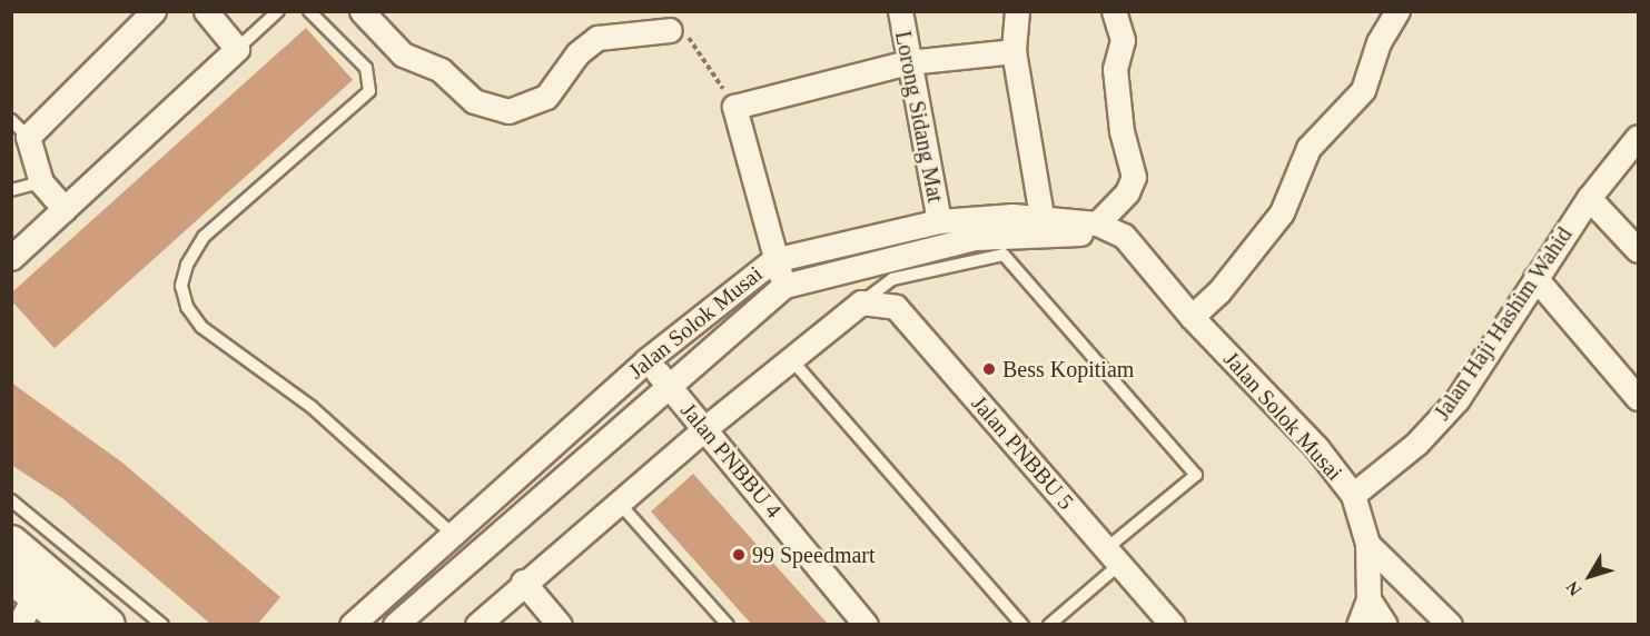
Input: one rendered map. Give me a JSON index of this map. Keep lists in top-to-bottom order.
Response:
{
  "streets": {
    "street": [
      "Lorong Sidang Mat",
      "Jalan Solok Musai",
      "Jalan Haji Hashim Wahid",
      "Jalan PNBBU 5",
      "Jalan PNBBU 4"
    ]
  },
  "crossings": [
    ["Lorong Sidang Mat", "Jalan Solok Musai"],
    ["Jalan Solok Musai", "Jalan Haji Hashim Wahid"],
    ["Jalan Solok Musai", "Jalan PNBBU 4"]
  ],
  "places": ["Bess Kopitiam", "99 Speedmart"],
  "north": "bottom left"
}
